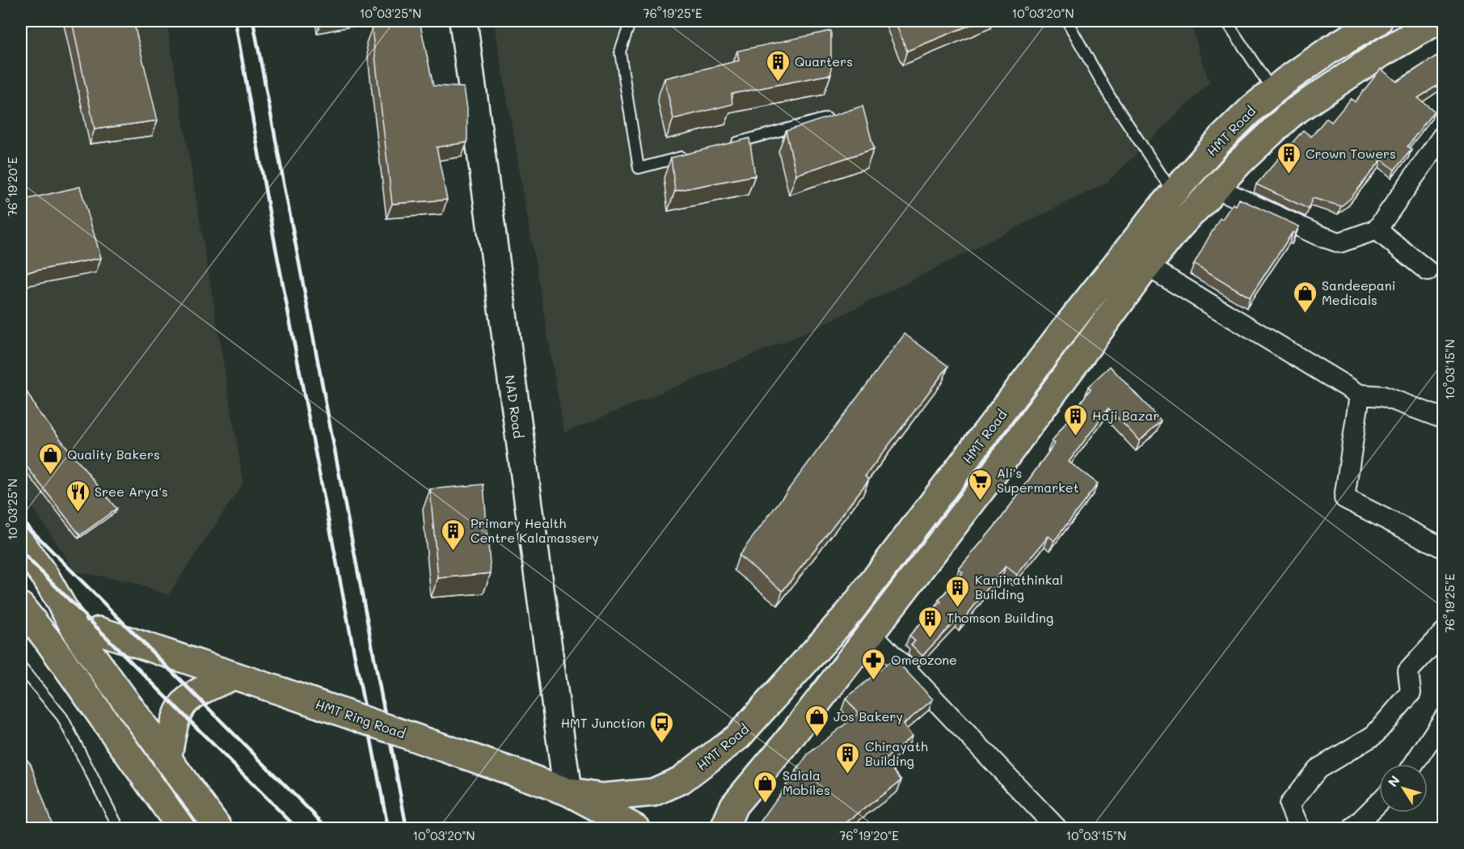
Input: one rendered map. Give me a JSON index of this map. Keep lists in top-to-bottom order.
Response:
{
  "streets": {
    "main road": ["HMT Road", "HMT Ring Road"],
    "street": ["NAD Road"]
  },
  "crossings": [
    ["HMT Road", "NAD Road"],
    ["HMT Road", "HMT Ring Road"],
    ["NAD Road", "HMT Ring Road"]
  ],
  "places": {
    "building": [
      "Quarters",
      "Crown Towers",
      "Haji Bazar",
      "Primary Health Centre Kalamassery",
      "Kanjirathinkal Building",
      "Thomson Building",
      "Chirayath Building"
    ],
    "shop": [
      "Sandeepani Medicals",
      "Quality Bakers",
      "Jos Bakery",
      "Salala Mobiles"
    ],
    "supermarket": ["Ali's Supermarket"],
    "restaurant": ["Sree Arya's"],
    "pharmacy": ["Omeozone"],
    "bus stop": ["HMT Junction"]
  },
  "north": "top left",
  "coordinates": [
    "10°03'25\"N",
    "76°19'25\"E",
    "10°03'20\"N",
    "76°19'20\"E",
    "10°03'15\"N"
  ]
}
